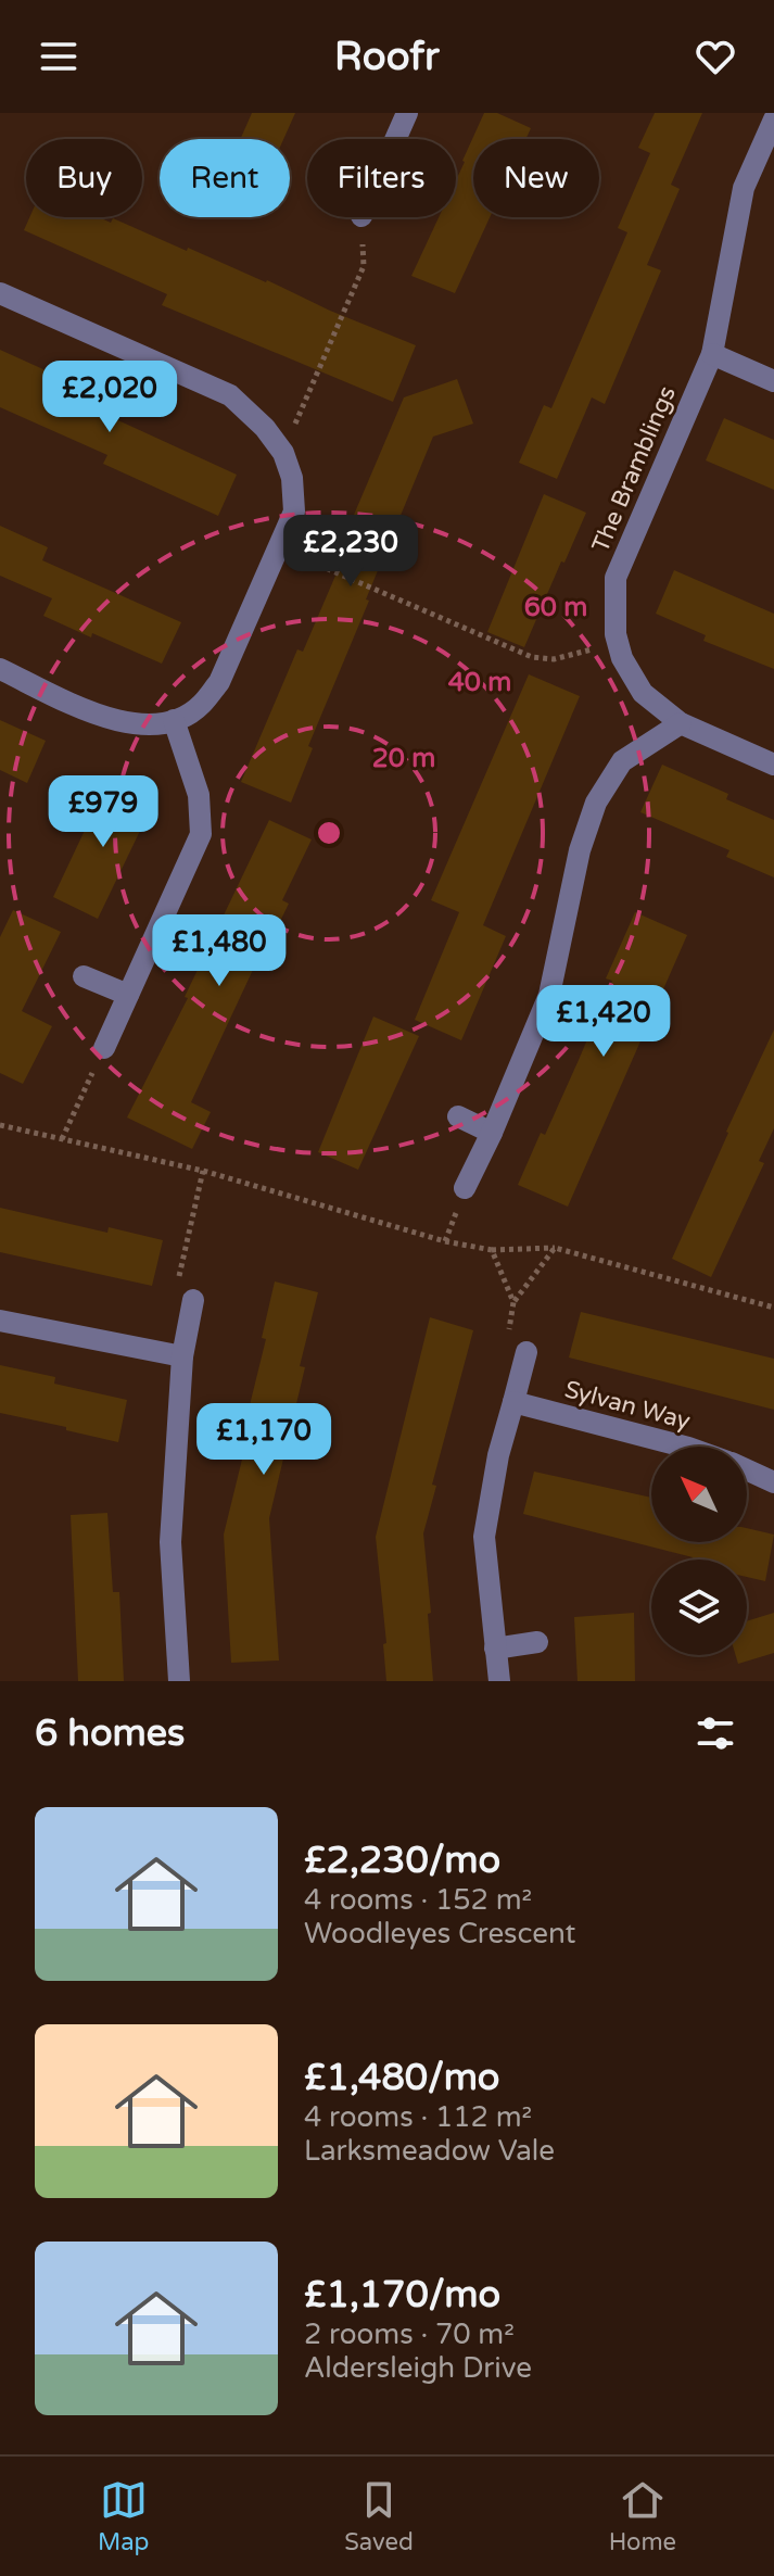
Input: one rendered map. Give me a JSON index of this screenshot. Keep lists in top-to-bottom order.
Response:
{
  "streets": {
    "street": ["The Bramblings", "Sylvan Way"]
  },
  "north": "top left",
  "page": {
    "header": "Roofr",
    "chip": [
      "Buy",
      "Rent",
      "Filters",
      "New"
    ],
    "price": [
      "£2,020",
      "£2,230",
      "£979",
      "£1,480",
      "£1,420",
      "£1,170"
    ],
    "heading": "6 homes",
    "list": [
      {
        "name": "£2,230/mo",
        "note": "4 rooms · 152 m² · Woodleyes Crescent"
      },
      {
        "name": "£1,480/mo",
        "note": "4 rooms · 112 m² · Larksmeadow Vale"
      },
      {
        "name": "£1,170/mo",
        "note": "2 rooms · 70 m² · Aldersleigh Drive"
      }
    ],
    "tabs": ["Map", "Saved", "Home"]
  },
  "rings": ["60 m", "40 m", "20 m"]
}
